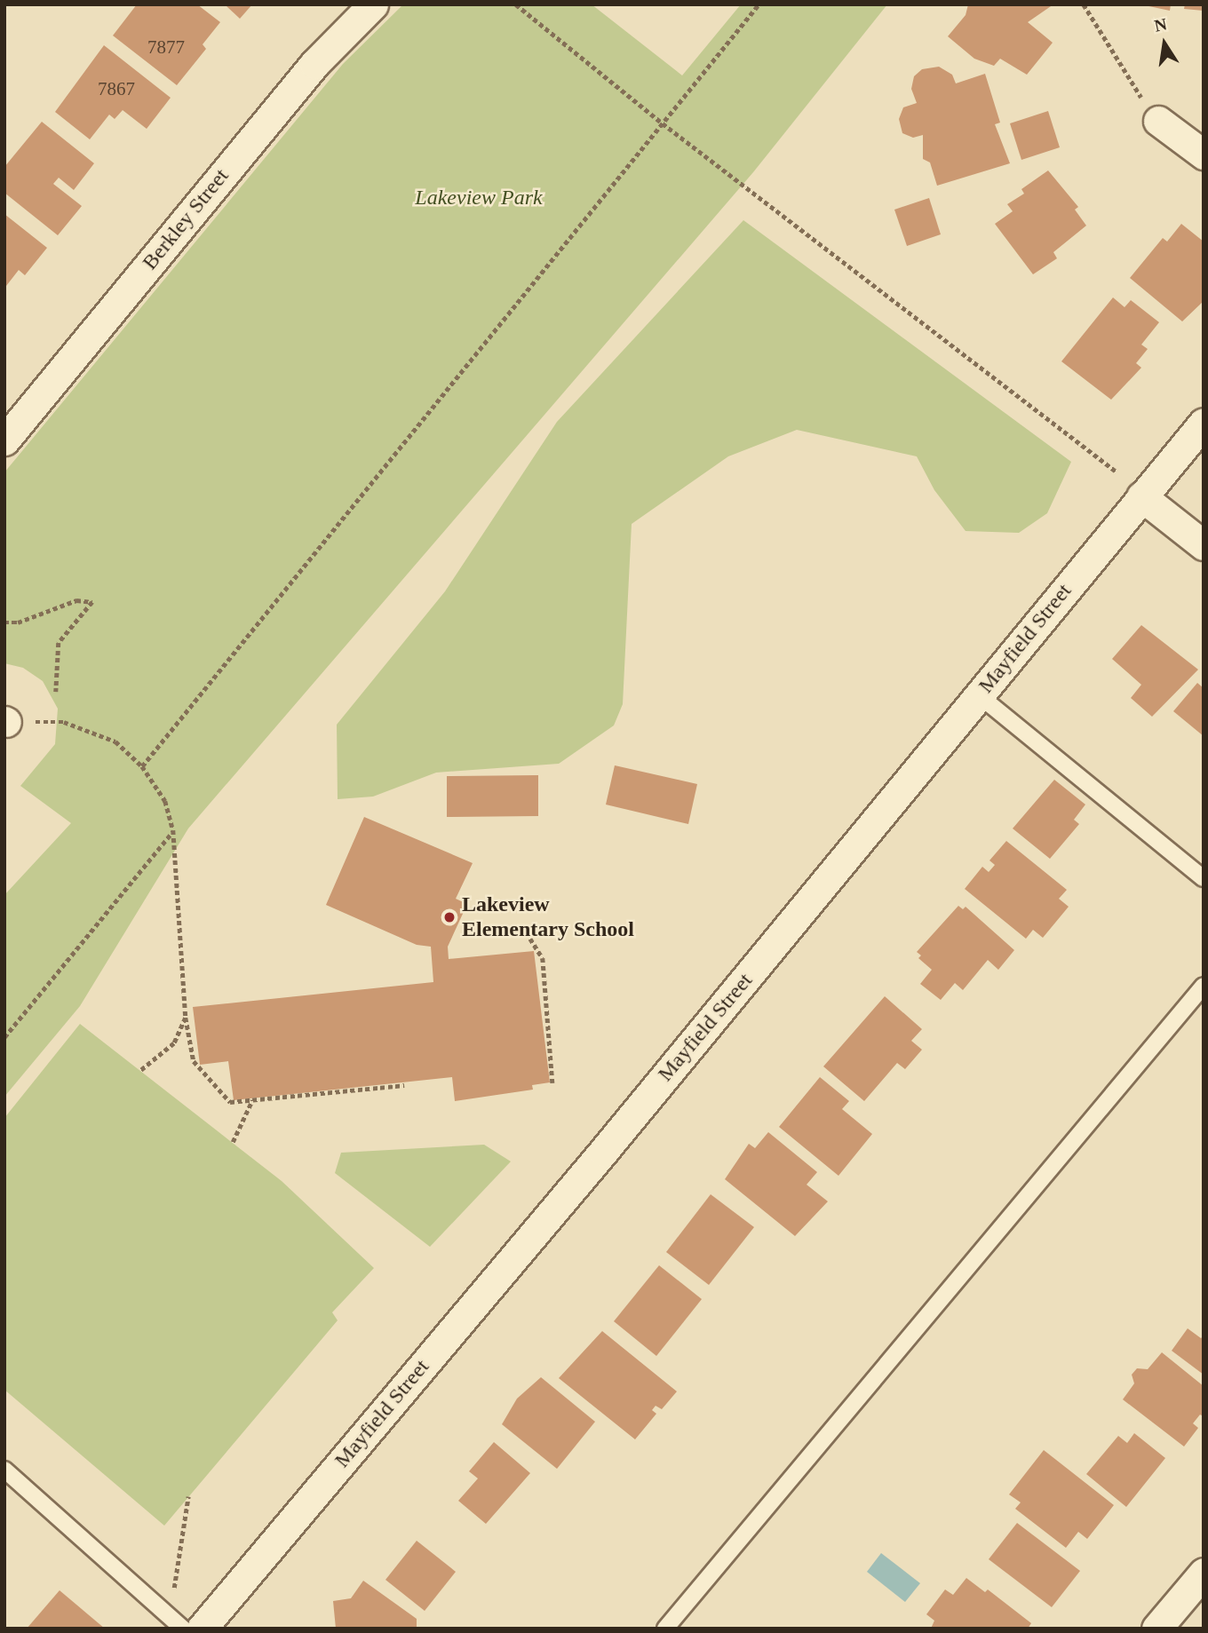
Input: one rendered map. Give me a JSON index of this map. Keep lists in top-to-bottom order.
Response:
{
  "streets": {
    "street": ["Berkley Street", "Mayfield Street"]
  },
  "parks": ["Lakeview Park"],
  "places": ["Lakeview Elementary School"],
  "house_numbers": ["7877", "7867"],
  "north": "top"
}
